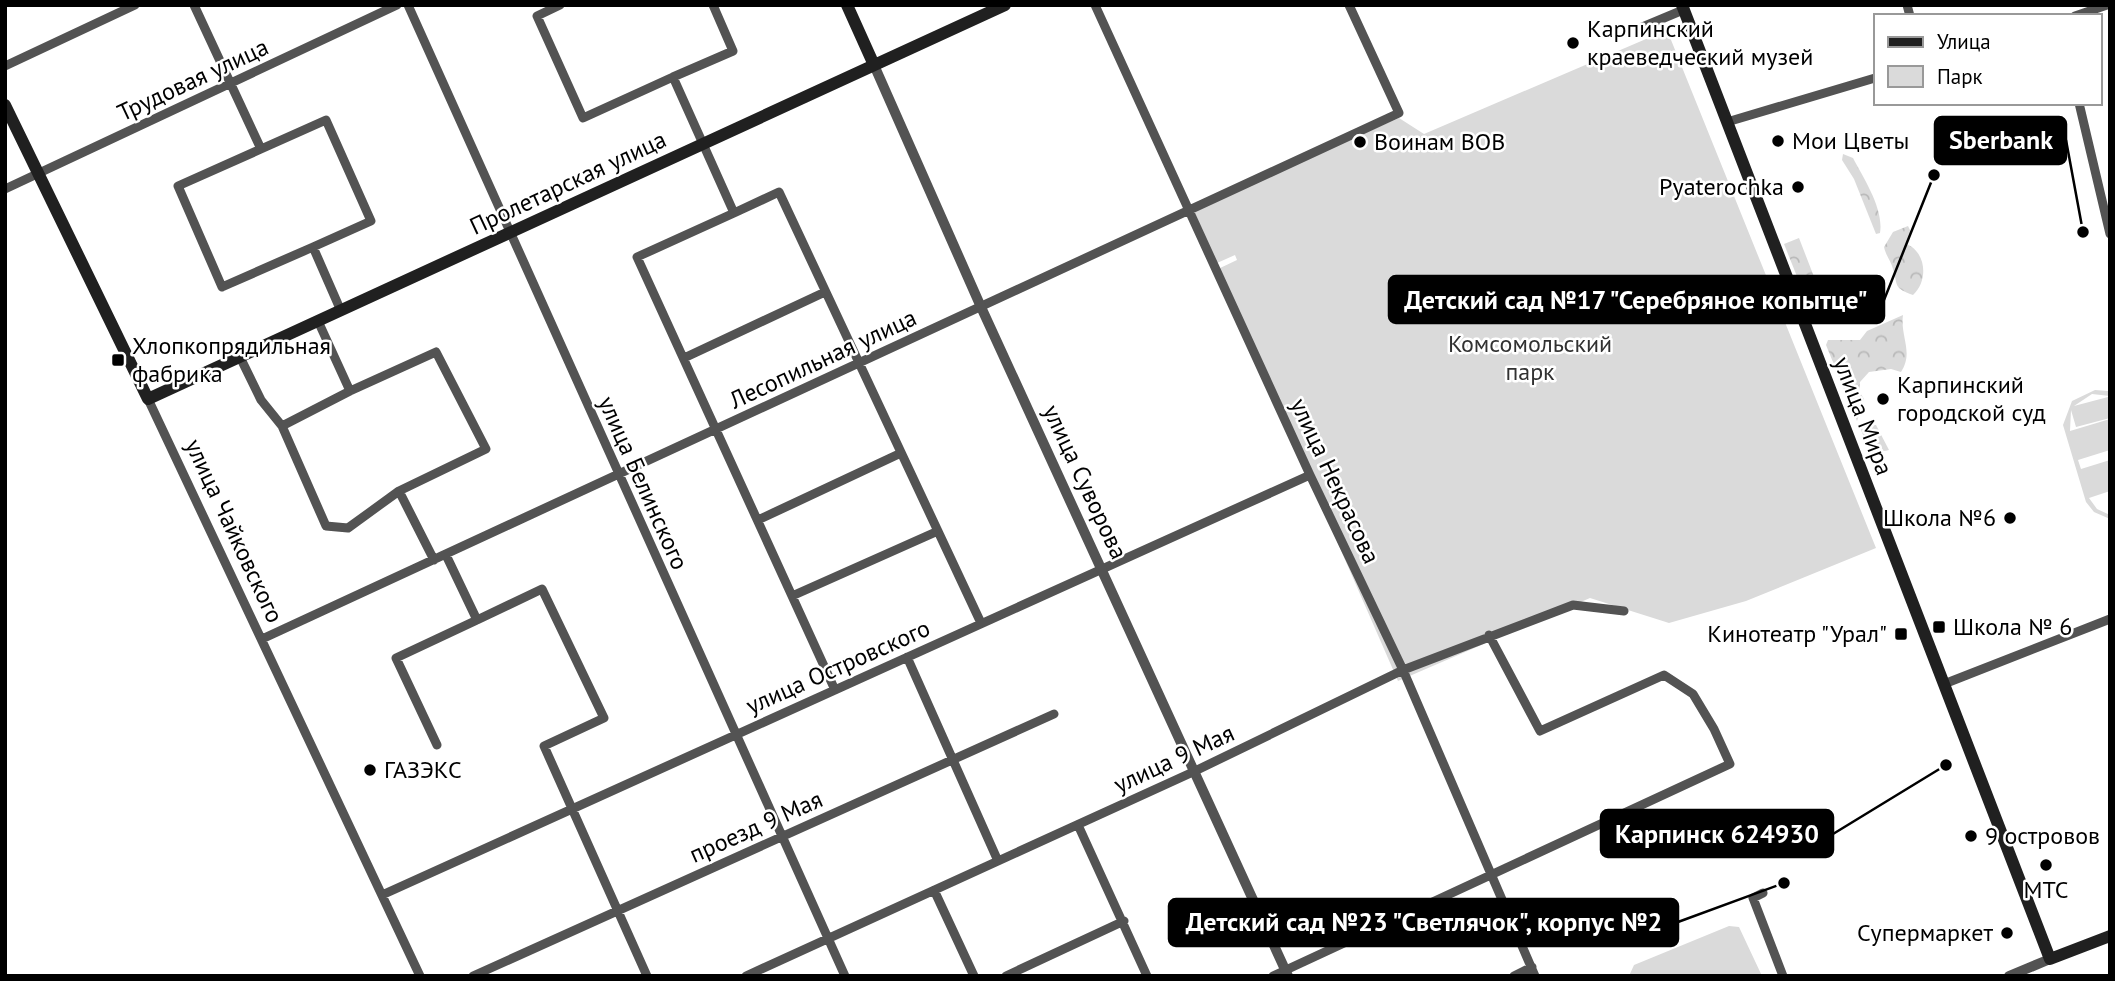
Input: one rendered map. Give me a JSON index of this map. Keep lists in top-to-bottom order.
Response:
{
  "streets": {
    "main road": [
      "Пролетарская улица",
      "улица Мира",
      "улица Суворова",
      "улица Чайковского"
    ],
    "street": [
      "Трудовая улица",
      "Лесопильная улица",
      "улица Некрасова",
      "улица Белинского",
      "улица Островского",
      "улица 9 Мая",
      "проезд 9 Мая"
    ]
  },
  "crossings": [
    ["Трудовая улица", "улица Чайковского"],
    ["Пролетарская улица", "улица Суворова"],
    ["Пролетарская улица", "улица Белинского"],
    ["Пролетарская улица", "улица Чайковского"],
    ["Лесопильная улица", "улица Некрасова"],
    ["Лесопильная улица", "улица Суворова"],
    ["Лесопильная улица", "улица Белинского"],
    ["Лесопильная улица", "улица Чайковского"],
    ["улица Некрасова", "улица Островского"],
    ["улица Некрасова", "улица 9 Мая"],
    ["улица Суворова", "улица Островского"],
    ["улица Суворова", "улица 9 Мая"],
    ["улица Белинского", "улица Островского"],
    ["улица Белинского", "улица 9 Мая"],
    ["улица Белинского", "проезд 9 Мая"],
    ["улица Чайковского", "улица Островского"]
  ],
  "parks": ["Комсомольский парк"],
  "places": {
    "other": [
      "Карпинский краеведческий музей",
      "Мои Цветы",
      "Воинам ВОВ",
      "Детский сад №17 \"Серебряное копытце\"",
      "Pyaterochka",
      "Sberbank",
      "Карпинский городской суд",
      "Школа №6",
      "Карпинск 624930",
      "ГАЗЭКС",
      "9 островов",
      "МТС",
      "Детский сад №23 \"Светлячок\", корпус №2",
      "Супермаркет"
    ],
    "transit": ["Хлопкопрядильная фабрика", "Школа № 6", "Кинотеатр \"Урал\""]
  },
  "legend": ["Улица", "Парк"]
}
